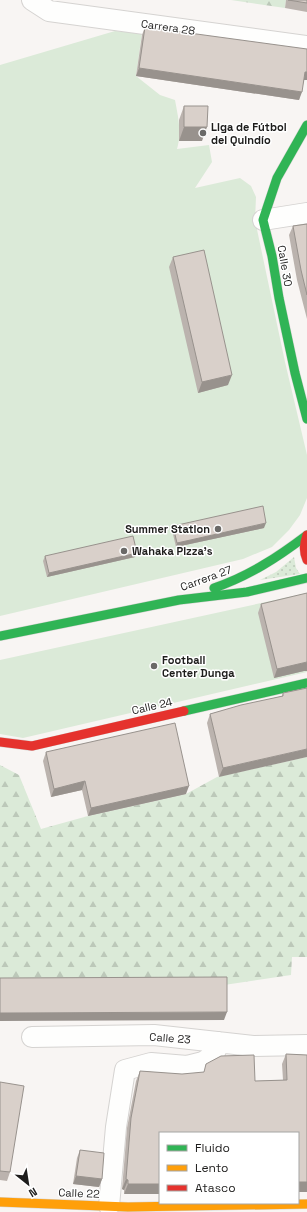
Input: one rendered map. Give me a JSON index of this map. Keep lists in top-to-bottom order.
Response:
{
  "streets": {
    "street": [
      "Carrera 28",
      "Calle 30",
      "Carrera 27",
      "Calle 24",
      "Calle 23",
      "Calle 22"
    ]
  },
  "places": [
    "Liga de Fútbol del Quindío",
    "Summer Station",
    "Wahaka Pizza's",
    "Football Center Dunga"
  ],
  "legend": ["Fluido", "Lento", "Atasco"],
  "north": "bottom right"
}
